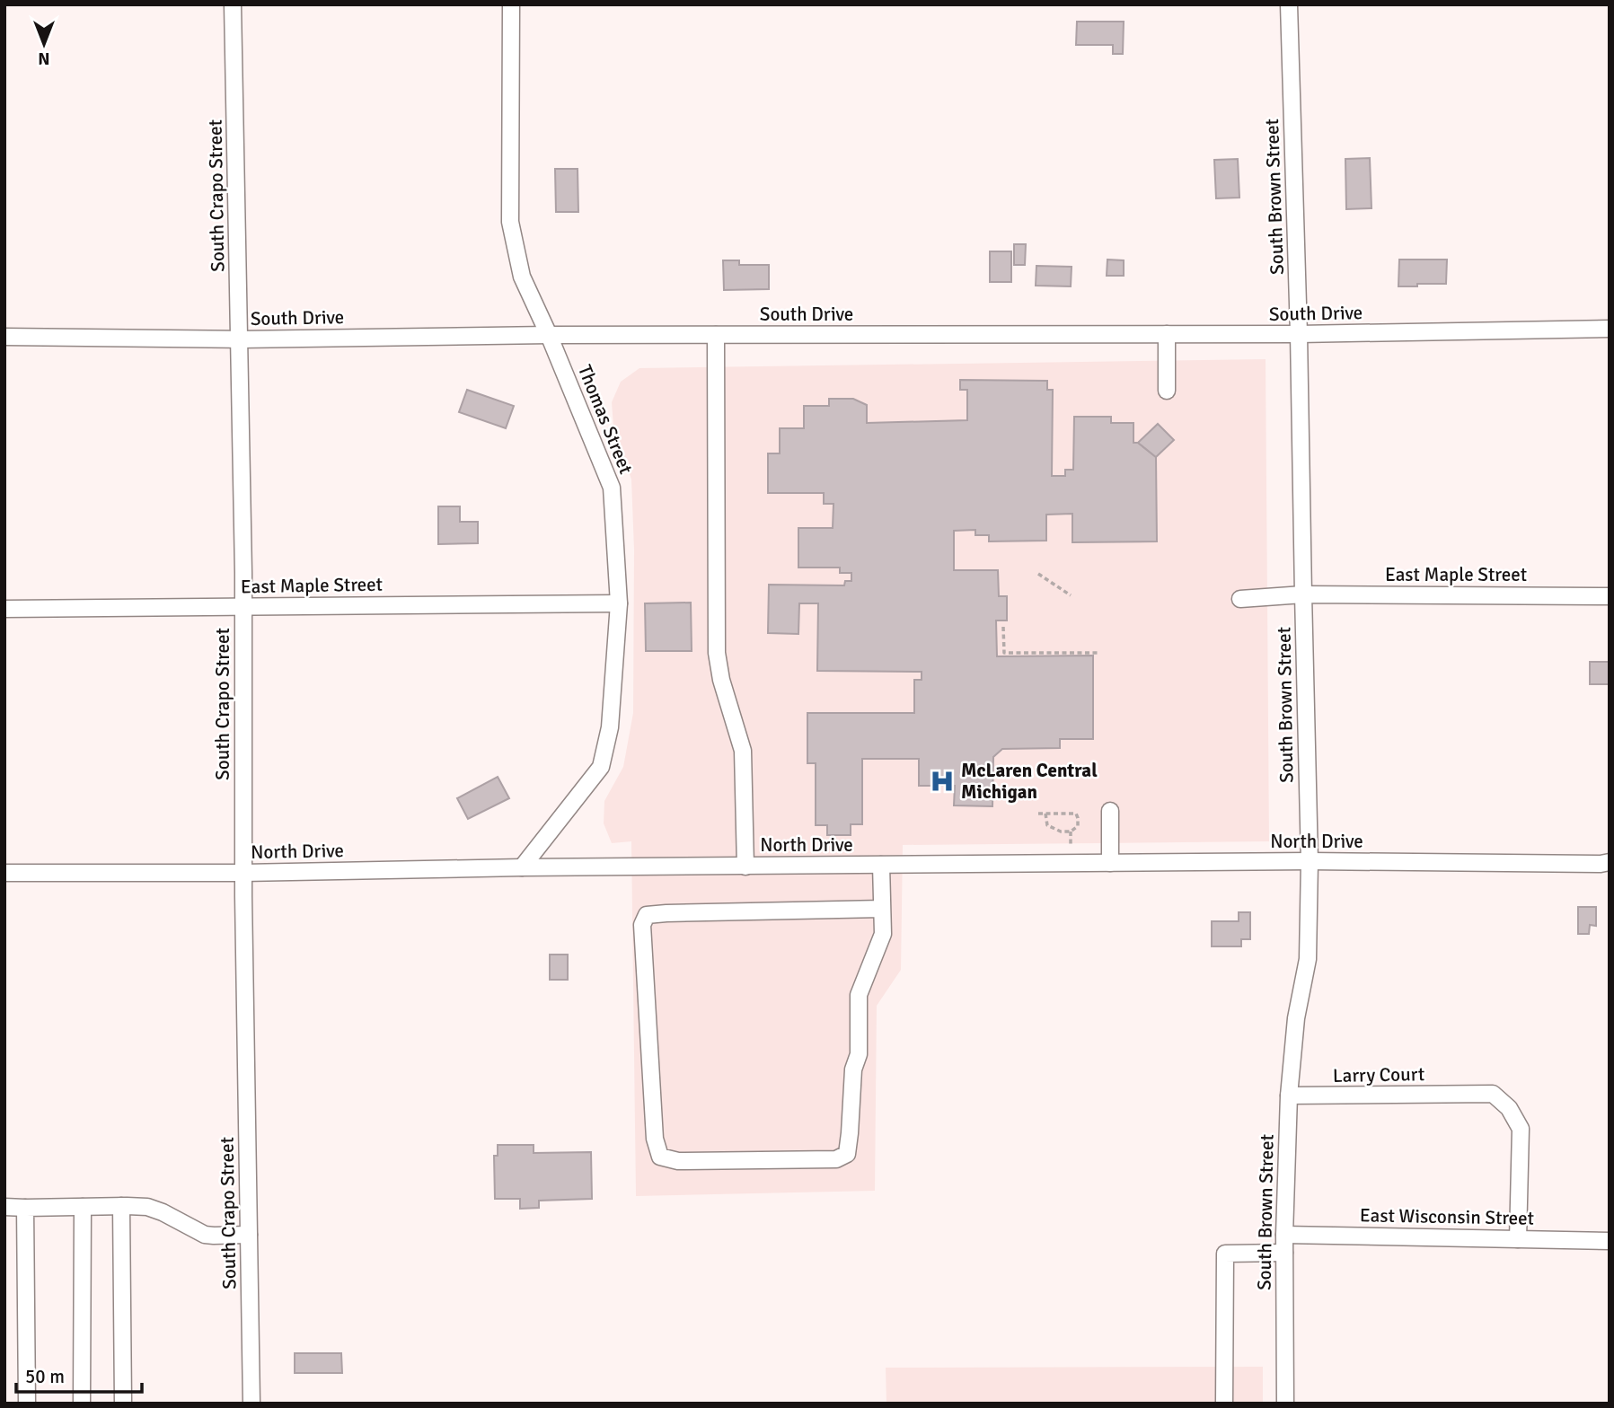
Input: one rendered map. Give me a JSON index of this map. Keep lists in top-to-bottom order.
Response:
{
  "streets": {
    "street": [
      "South Crapo Street",
      "South Brown Street",
      "South Drive",
      "Thomas Street",
      "East Maple Street",
      "North Drive",
      "Larry Court",
      "East Wisconsin Street"
    ]
  },
  "crossings": [
    ["South Crapo Street", "South Drive"],
    ["South Crapo Street", "East Maple Street"],
    ["South Crapo Street", "North Drive"],
    ["South Brown Street", "South Drive"],
    ["South Brown Street", "East Maple Street"],
    ["South Brown Street", "North Drive"],
    ["South Brown Street", "Larry Court"],
    ["South Brown Street", "East Wisconsin Street"],
    ["South Drive", "Thomas Street"],
    ["Thomas Street", "East Maple Street"],
    ["Thomas Street", "North Drive"],
    ["Larry Court", "East Wisconsin Street"]
  ],
  "places": {
    "hospital": ["McLaren Central Michigan"]
  },
  "scale_bar": "50 m",
  "north": "bottom"
}
